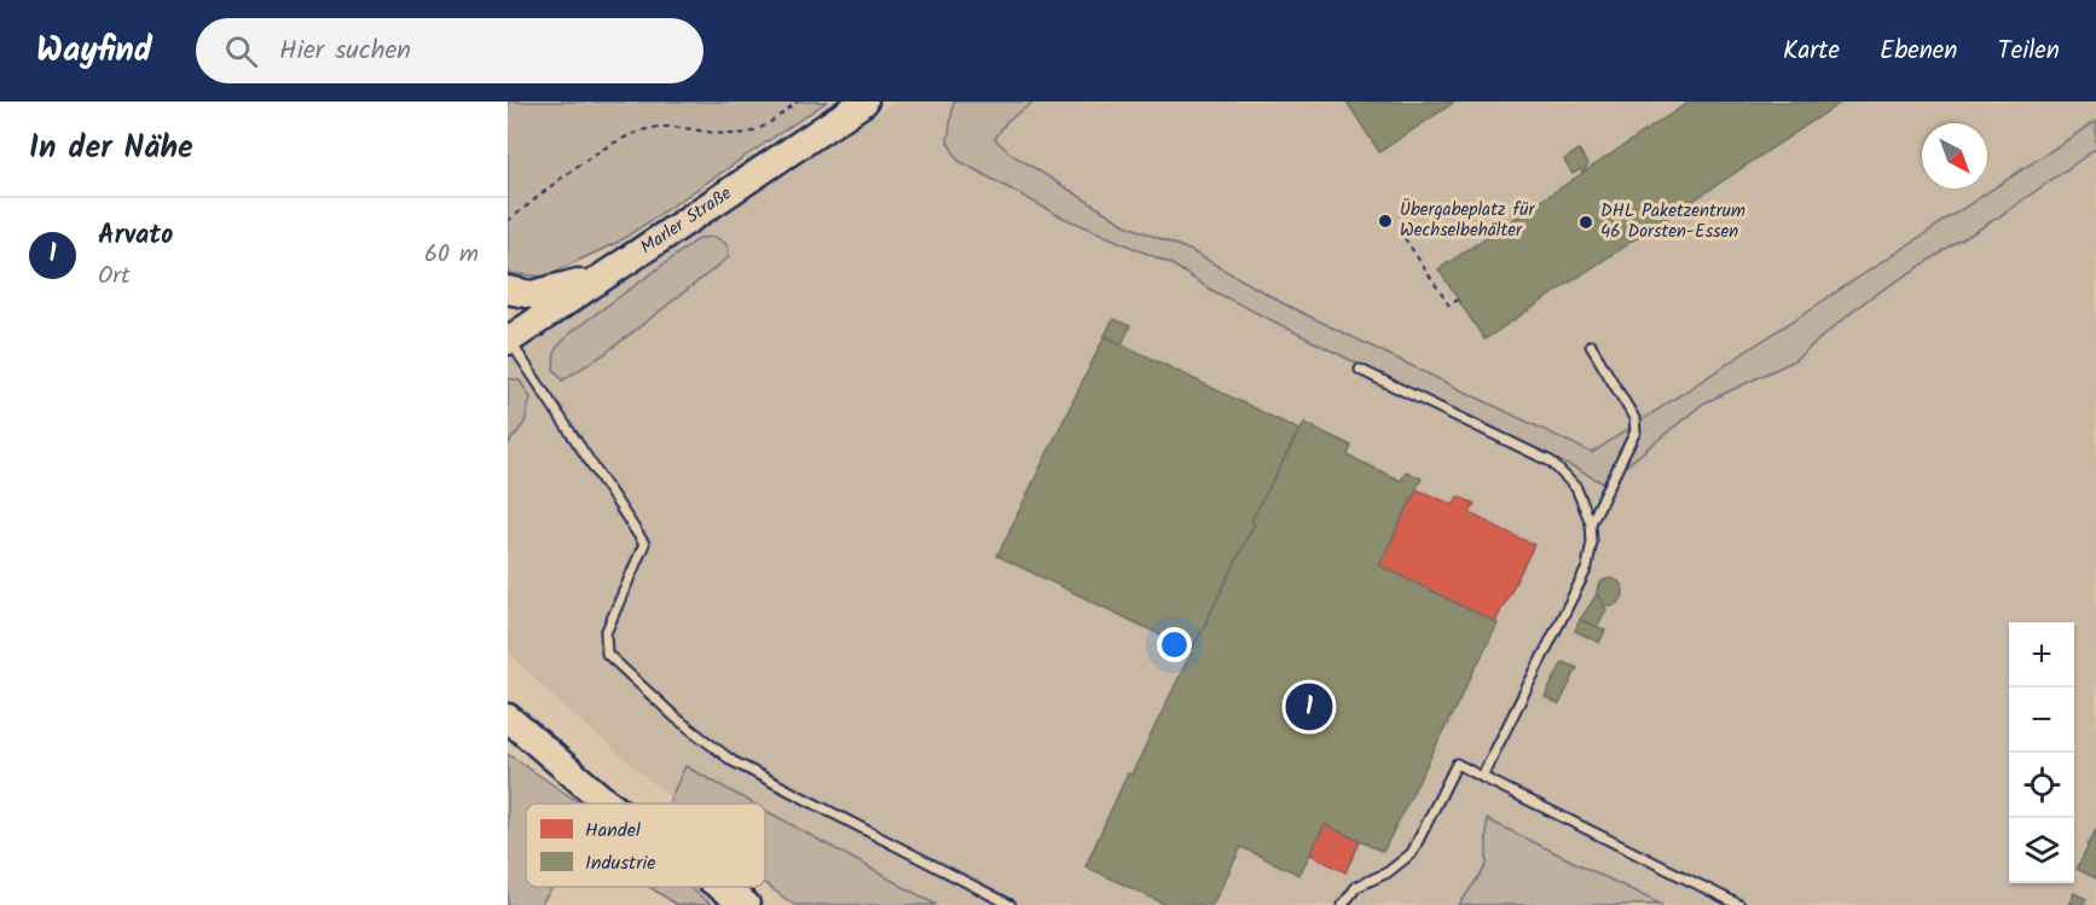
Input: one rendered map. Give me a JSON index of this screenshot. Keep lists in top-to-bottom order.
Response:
{
  "streets": {
    "main road": ["Marler Straße"]
  },
  "places": ["Übergabeplatz für Wechselbehälter", "DHL Paketzentrum 46 Dorsten-Essen"],
  "legend": ["Handel", "Industrie"],
  "north": "bottom right",
  "page": {
    "header": "Wayfind",
    "search": "Hier suchen",
    "nav": ["Karte", "Ebenen", "Teilen"],
    "heading": "In der Nähe",
    "list": [
      {
        "mark": "1",
        "name": "Arvato",
        "note": "Ort",
        "value": "60 m"
      }
    ],
    "map_buttons": ["+", "−"],
    "pins": "1"
  }
}
